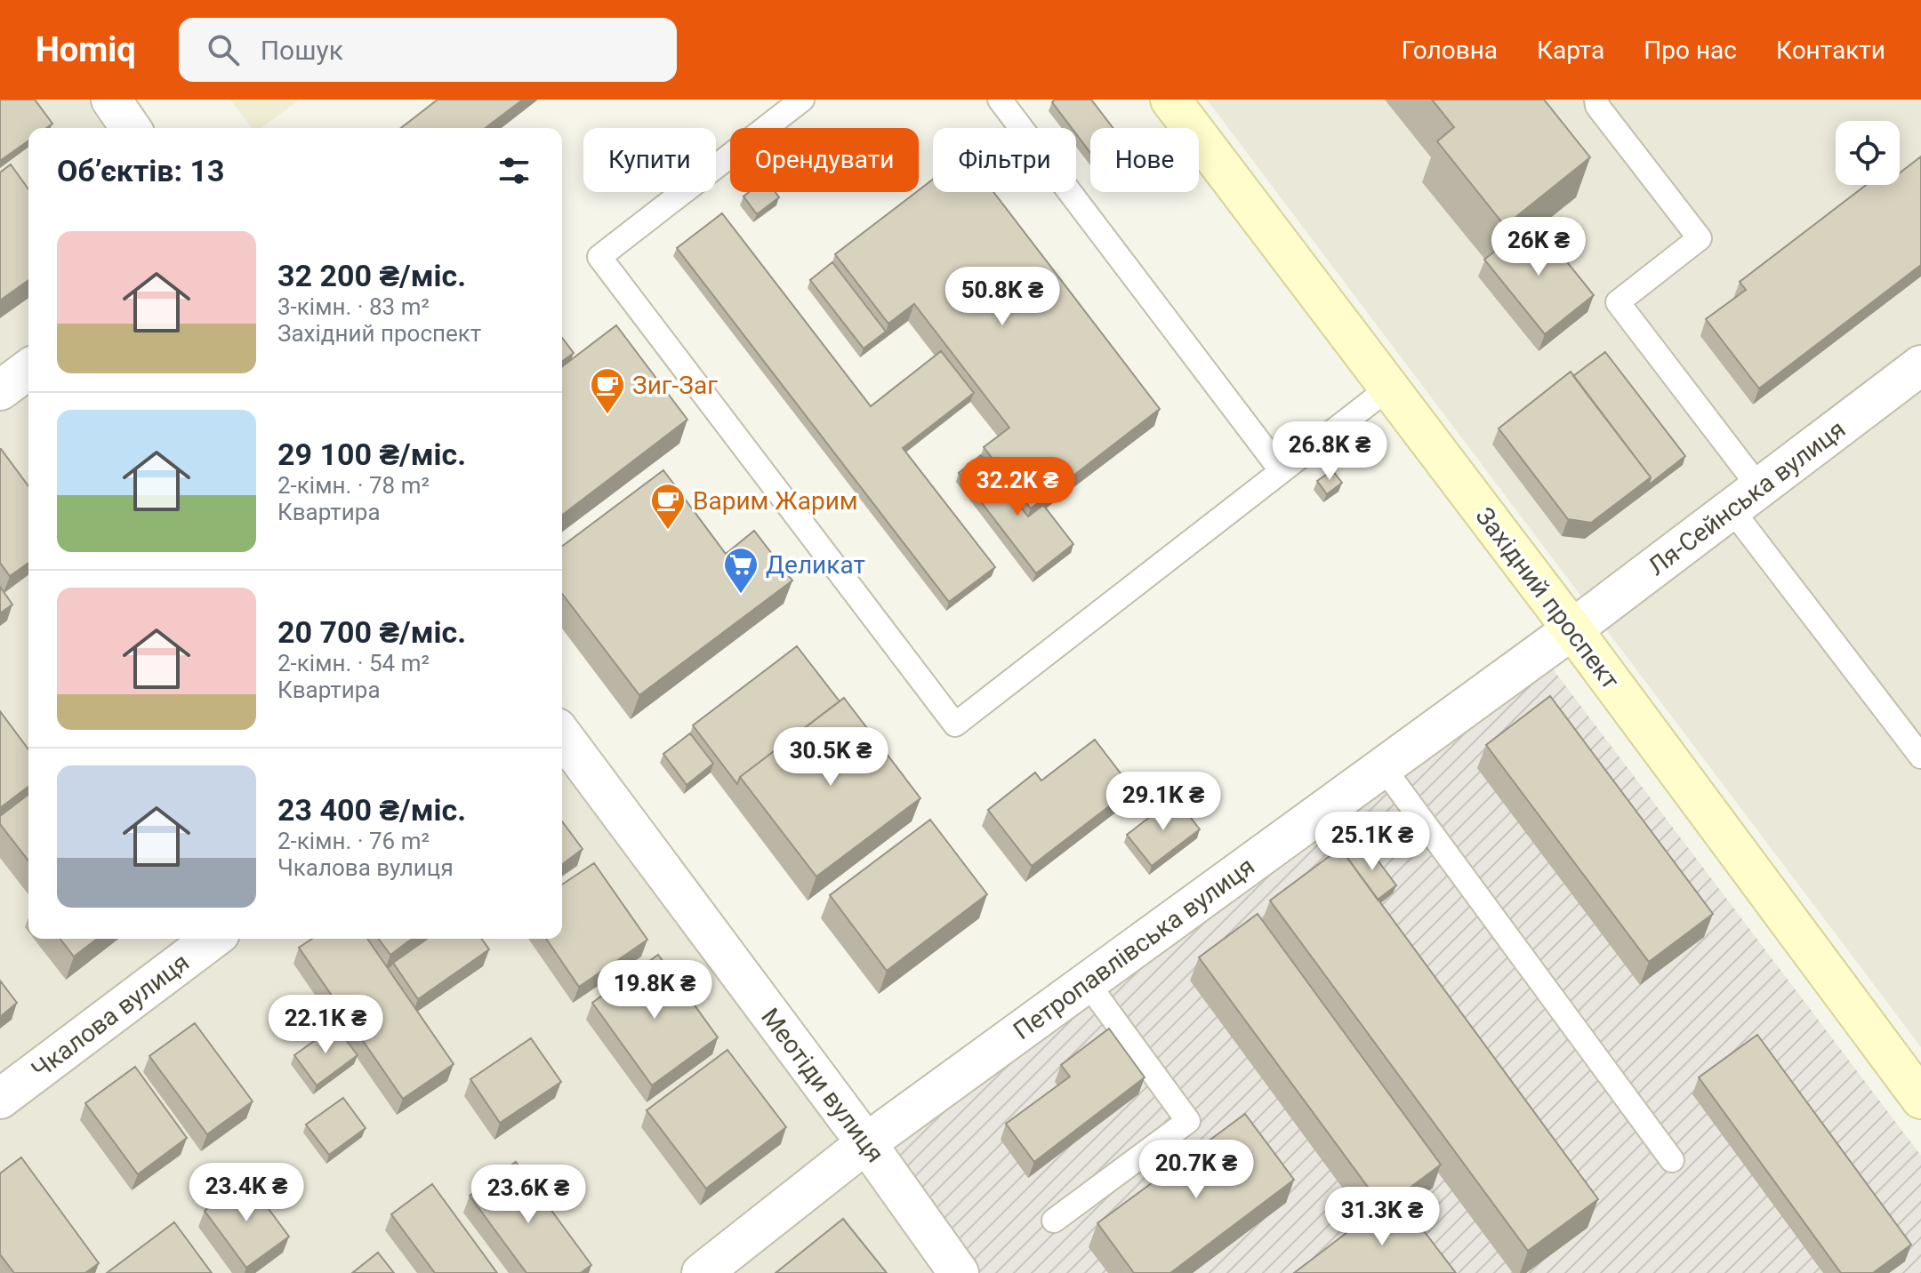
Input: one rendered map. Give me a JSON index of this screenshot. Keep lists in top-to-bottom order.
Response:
{
  "streets": {
    "main road": ["Західний проспект"],
    "street": [
      "Ля-Сейнська вулиця",
      "Петропавлівська вулиця",
      "Чкалова вулиця",
      "Меотіди вулиця"
    ]
  },
  "crossings": [
    ["Ля-Сейнська вулиця", "Західний проспект"],
    ["Ля-Сейнська вулиця", "Петропавлівська вулиця"],
    ["Західний проспект", "Петропавлівська вулиця"],
    ["Петропавлівська вулиця", "Меотіди вулиця"]
  ],
  "places": {
    "cafe": ["Зиг-Заг", "Варим Жарим"],
    "supermarket": ["Деликат"]
  },
  "page": {
    "header": "Homiq",
    "search": "Пошук",
    "nav": [
      "Головна",
      "Карта",
      "Про нас",
      "Контакти"
    ],
    "chip": [
      "Купити",
      "Орендувати",
      "Фільтри",
      "Нове"
    ],
    "heading": "Об’єктів: 13",
    "list": [
      {
        "name": "32 200 ₴/міс.",
        "note": "3-кімн. · 83 m² · Західний проспект"
      },
      {
        "name": "29 100 ₴/міс.",
        "note": "2-кімн. · 78 m² · Квартира"
      },
      {
        "name": "20 700 ₴/міс.",
        "note": "2-кімн. · 54 m² · Квартира"
      },
      {
        "name": "23 400 ₴/міс.",
        "note": "2-кімн. · 76 m² · Чкалова вулиця"
      }
    ],
    "price": [
      "26K ₴",
      "50.8K ₴",
      "26.8K ₴",
      "32.2K ₴",
      "30.5K ₴",
      "29.1K ₴",
      "25.1K ₴",
      "19.8K ₴",
      "22.1K ₴",
      "20.7K ₴",
      "23.4K ₴",
      "23.6K ₴",
      "31.3K ₴"
    ]
  }
}
